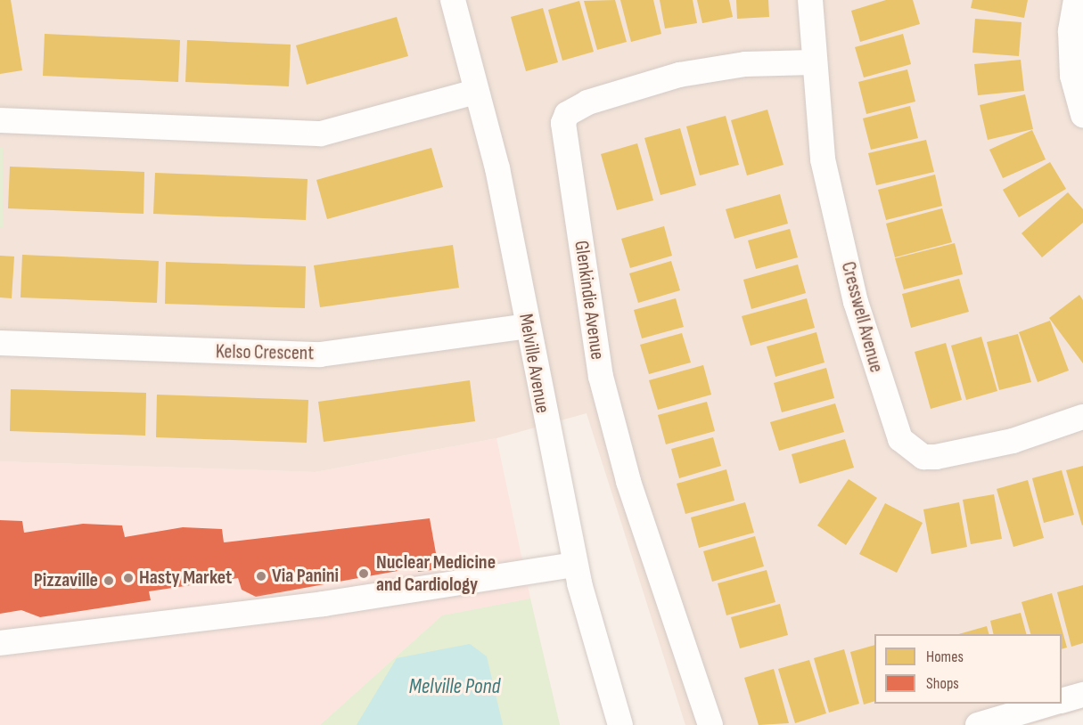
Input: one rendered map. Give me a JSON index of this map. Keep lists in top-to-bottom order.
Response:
{
  "streets": {
    "street": [
      "Glenkindie Avenue",
      "Cresswell Avenue",
      "Kelso Crescent",
      "Melville Avenue"
    ]
  },
  "crossings": [
    ["Glenkindie Avenue", "Cresswell Avenue"],
    ["Kelso Crescent", "Melville Avenue"]
  ],
  "water": ["Melville Pond"],
  "places": [
    "Nuclear Medicine and Cardiology",
    "Via Panini",
    "Hasty Market",
    "Pizzaville"
  ],
  "legend": ["Homes", "Shops"]
}
